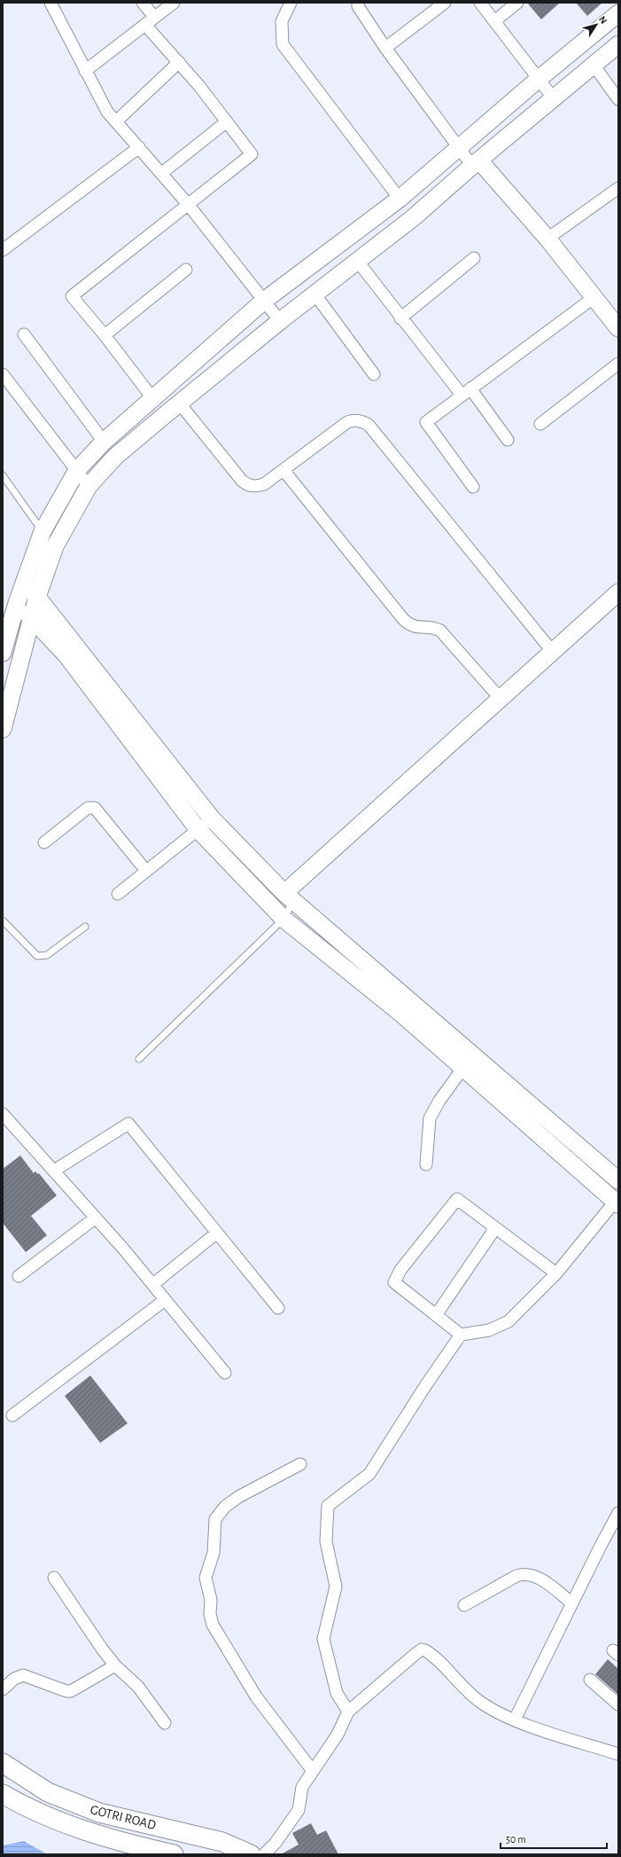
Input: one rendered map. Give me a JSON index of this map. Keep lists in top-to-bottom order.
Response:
{
  "streets": {
    "main road": ["GOTRI ROAD"]
  },
  "scale_bar": "50 m",
  "north": "top right"
}
